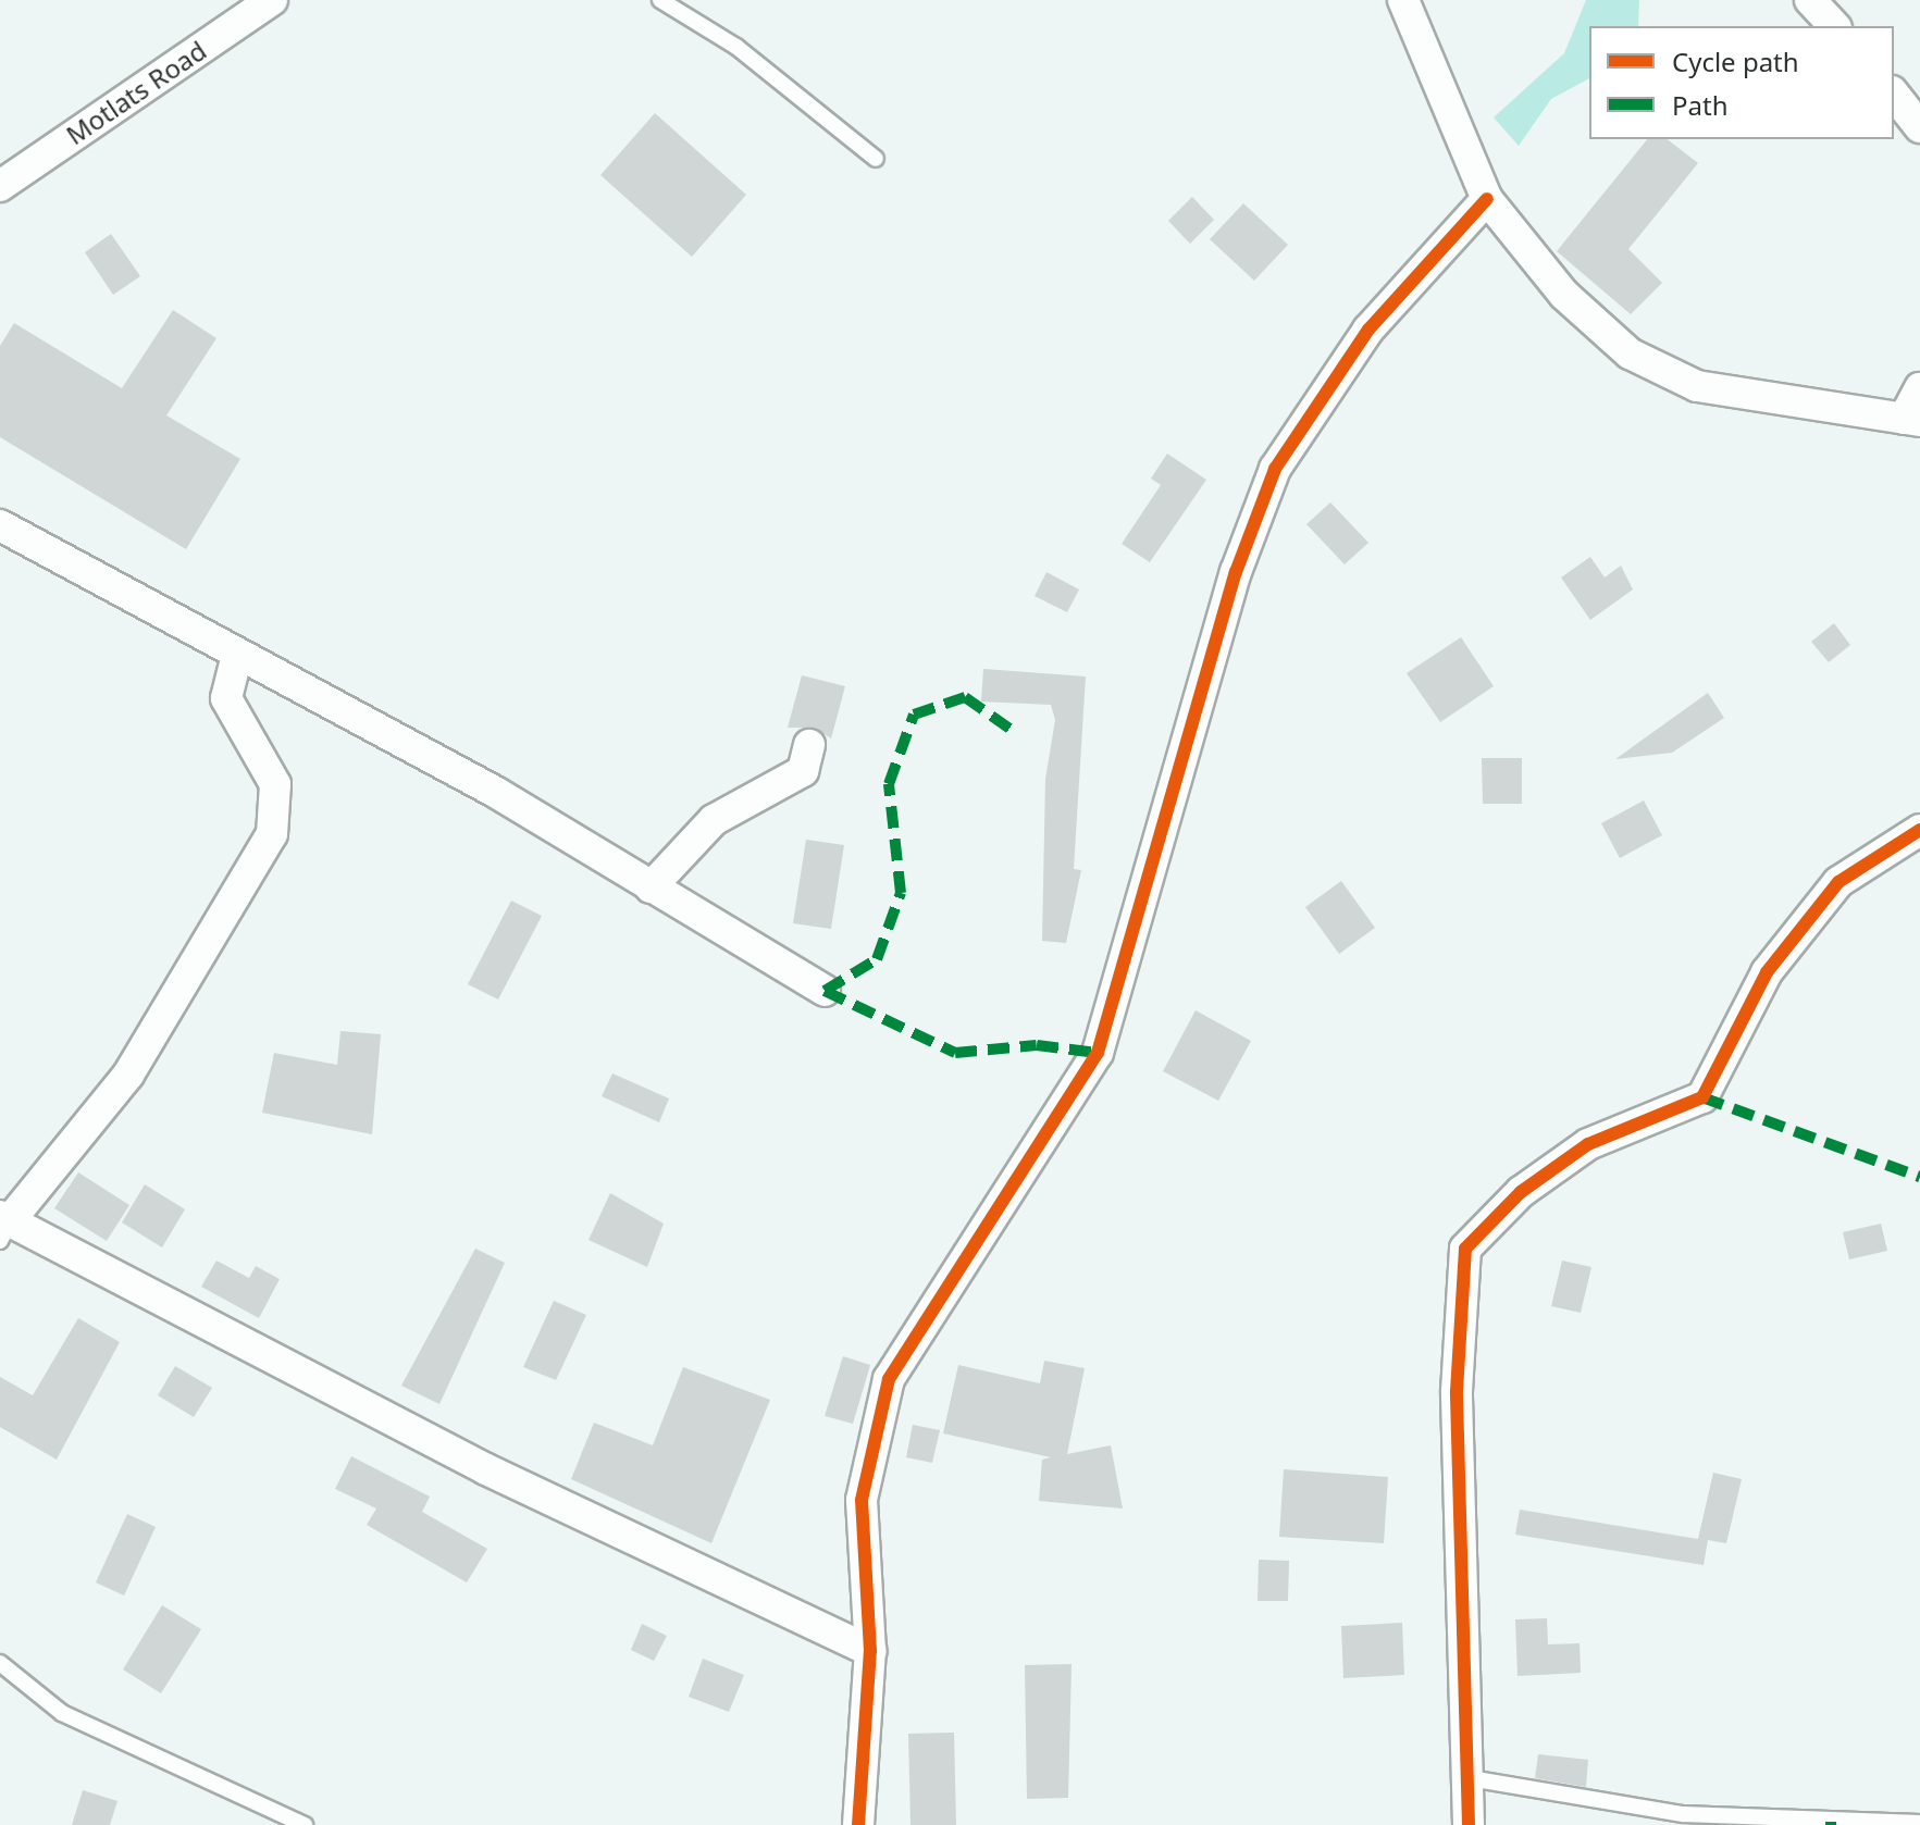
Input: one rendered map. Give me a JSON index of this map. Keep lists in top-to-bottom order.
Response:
{
  "streets": {
    "street": ["Motlats Road"]
  },
  "legend": ["Cycle path", "Path"]
}
